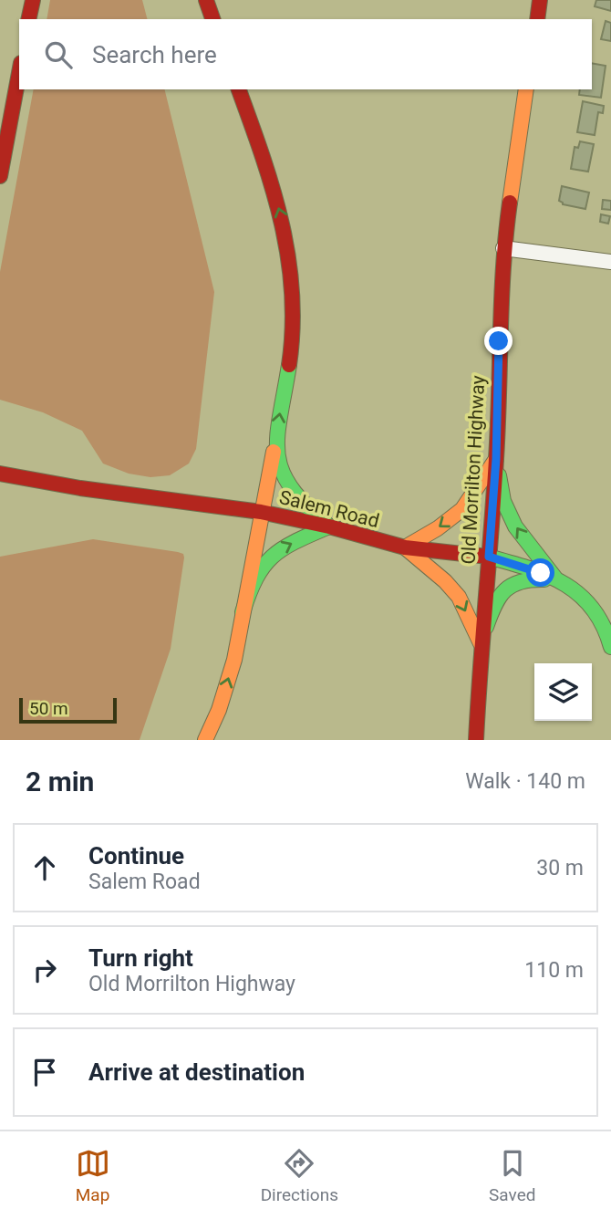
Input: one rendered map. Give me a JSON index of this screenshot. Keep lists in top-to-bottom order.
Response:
{
  "streets": {
    "main road": ["Old Morrilton Highway", "Salem Road"]
  },
  "crossings": [
    ["Old Morrilton Highway", "Salem Road"]
  ],
  "scale_bar": "50 m",
  "page": {
    "search": "Search here",
    "scale": "50 m",
    "heading": ["2 min", "Walk · 140 m"],
    "list": [
      ["Continue", "Salem Road", "30 m"],
      ["Turn right", "Old Morrilton Highway", "110 m"],
      "Arrive at destination"
    ],
    "nav": ["Map", "Directions", "Saved"]
  }
}
